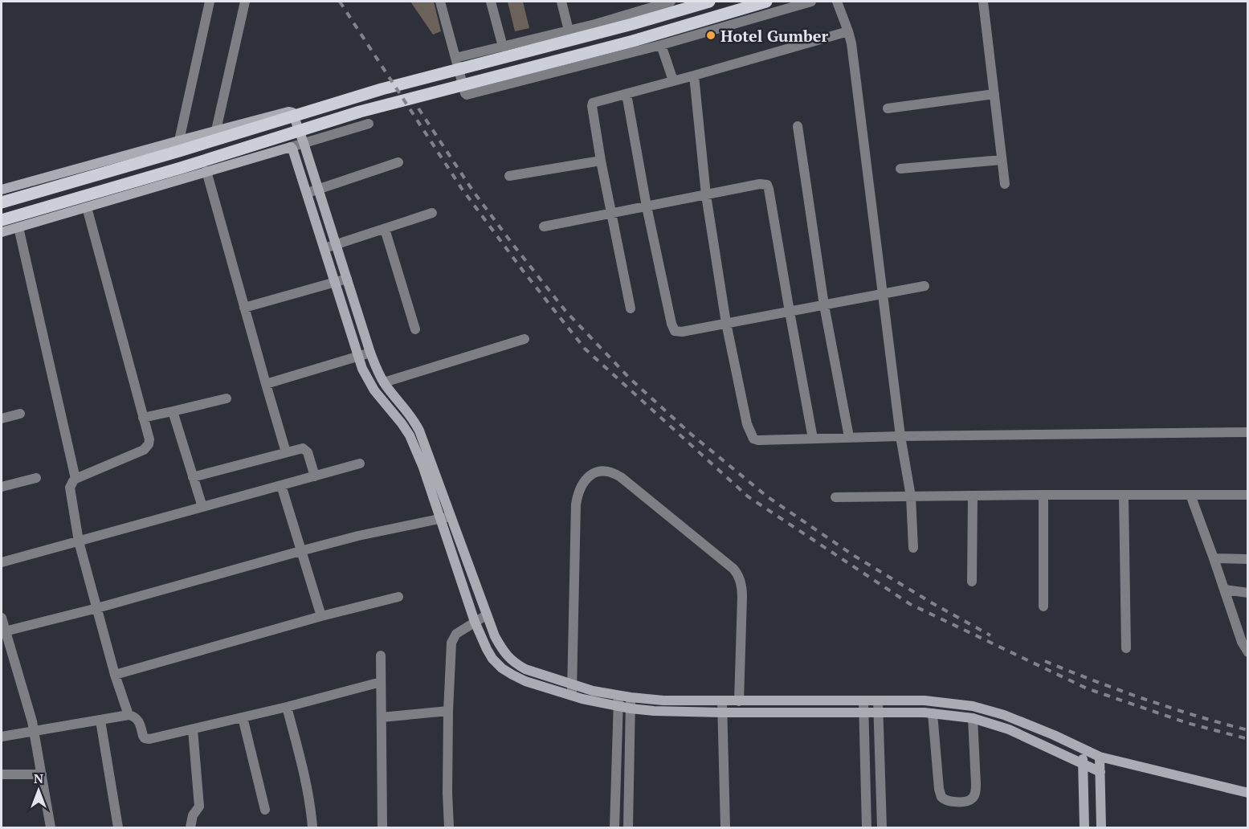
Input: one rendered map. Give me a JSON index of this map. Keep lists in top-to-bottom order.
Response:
{
  "places": ["Hotel Gumber"],
  "north": "top"
}
